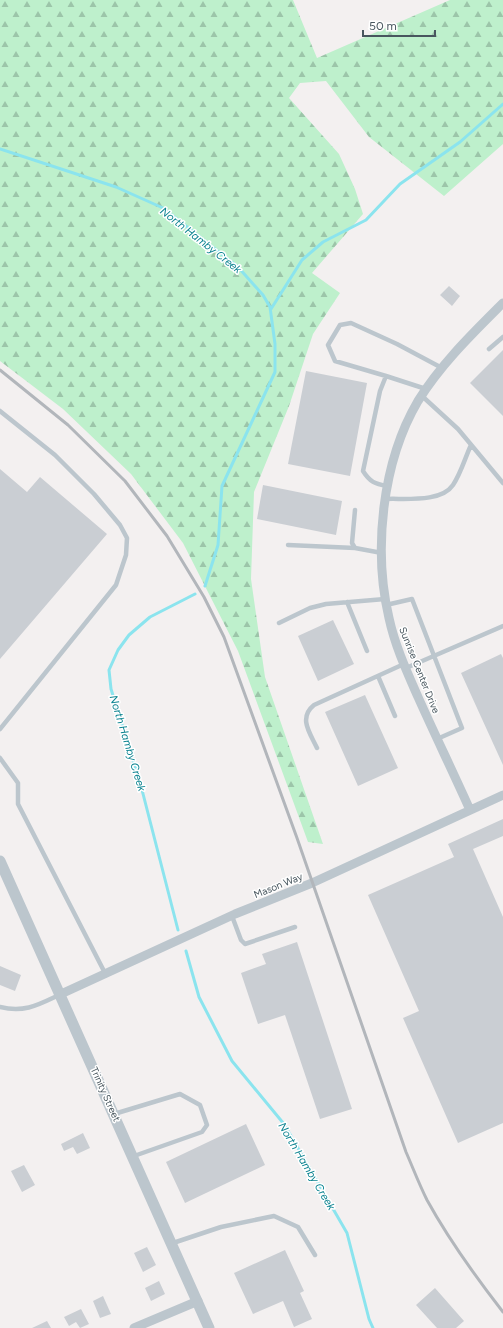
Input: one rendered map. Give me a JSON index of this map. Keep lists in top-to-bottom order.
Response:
{
  "streets": {
    "street": ["Sunrise Center Drive", "Mason Way", "Trinity Street"]
  },
  "crossings": [
    ["Sunrise Center Drive", "Mason Way"],
    ["Mason Way", "Trinity Street"]
  ],
  "water": ["North Hamby Creek"],
  "scale_bar": "50 m"
}
